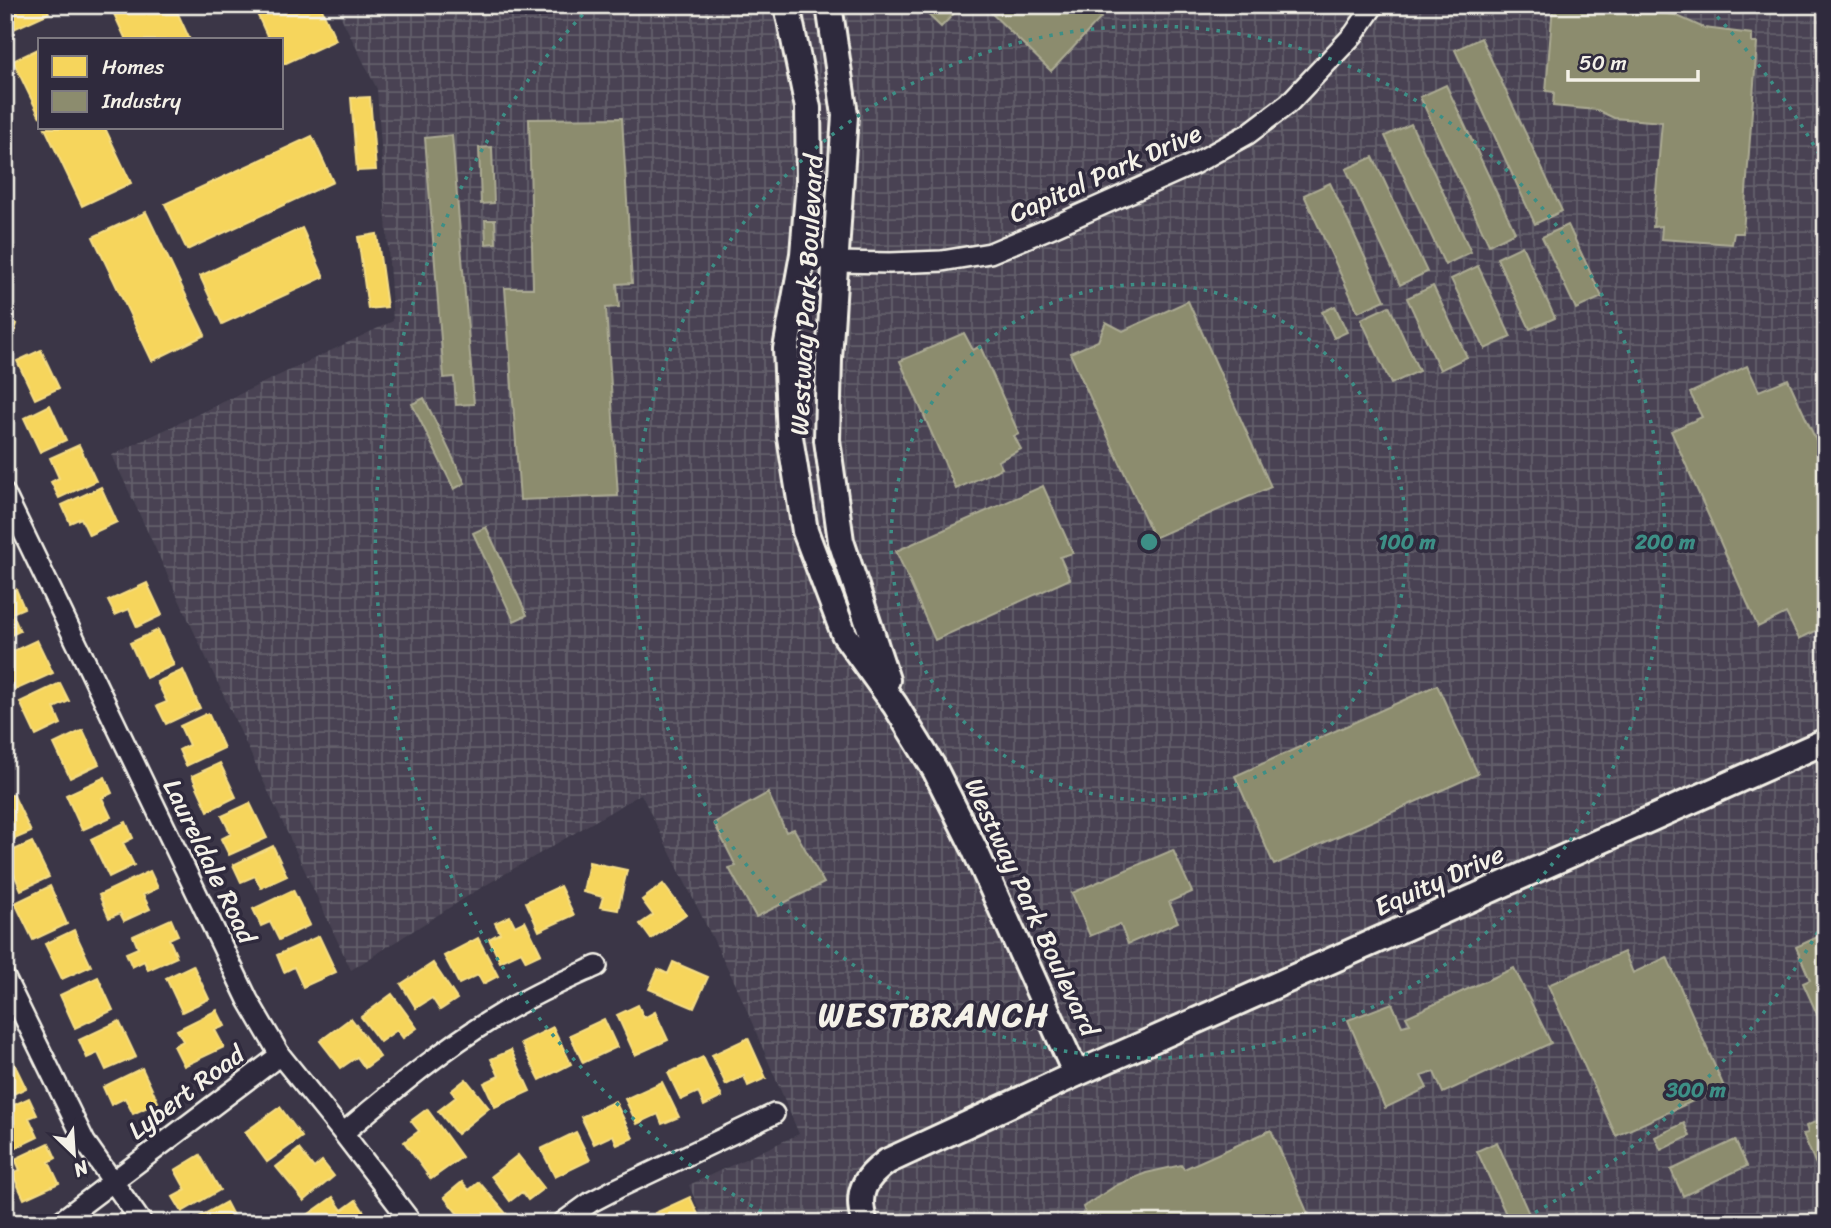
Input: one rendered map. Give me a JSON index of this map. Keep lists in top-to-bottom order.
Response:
{
  "streets": {
    "street": [
      "Capital Park Drive",
      "Westway Park Boulevard",
      "Laureldale Road",
      "Equity Drive",
      "Lybert Road"
    ]
  },
  "crossings": [
    ["Capital Park Drive", "Westway Park Boulevard"],
    ["Westway Park Boulevard", "Equity Drive"],
    ["Laureldale Road", "Lybert Road"]
  ],
  "districts": ["WESTBRANCH"],
  "legend": ["Homes", "Industry"],
  "scale_bar": "50 m",
  "north": "bottom right",
  "rings": ["100 m", "200 m", "300 m"]
}
